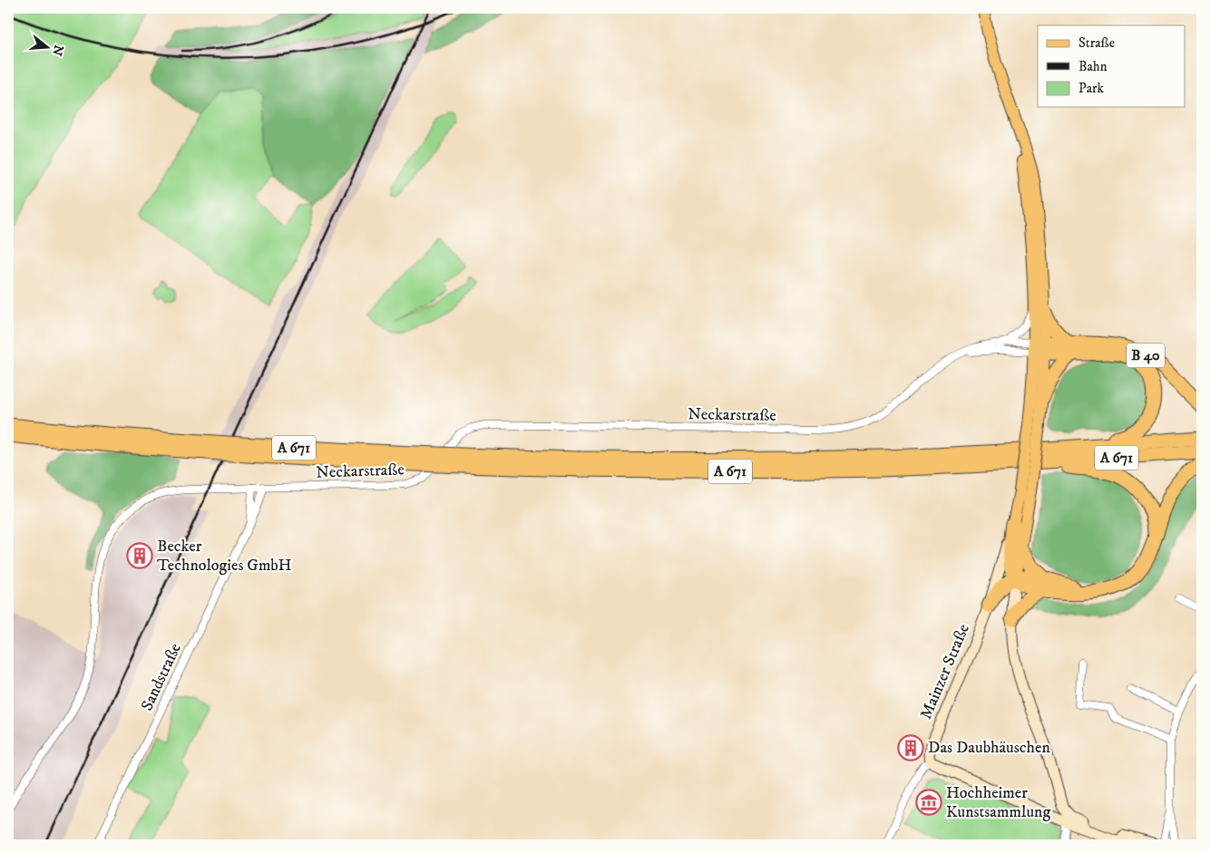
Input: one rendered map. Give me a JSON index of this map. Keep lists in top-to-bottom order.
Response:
{
  "streets": {
    "highway": ["B 40", "A 671"],
    "main road": ["Mainzer Straße"],
    "street": ["Neckarstraße", "Sandstraße"]
  },
  "crossings": [
    ["Neckarstraße", "Sandstraße"]
  ],
  "places": {
    "building": ["Becker Technologies GmbH", "Das Daubhäuschen"],
    "museum": ["Hochheimer Kunstsammlung"]
  },
  "legend": ["Straße", "Bahn", "Park"],
  "north": "right"
}
